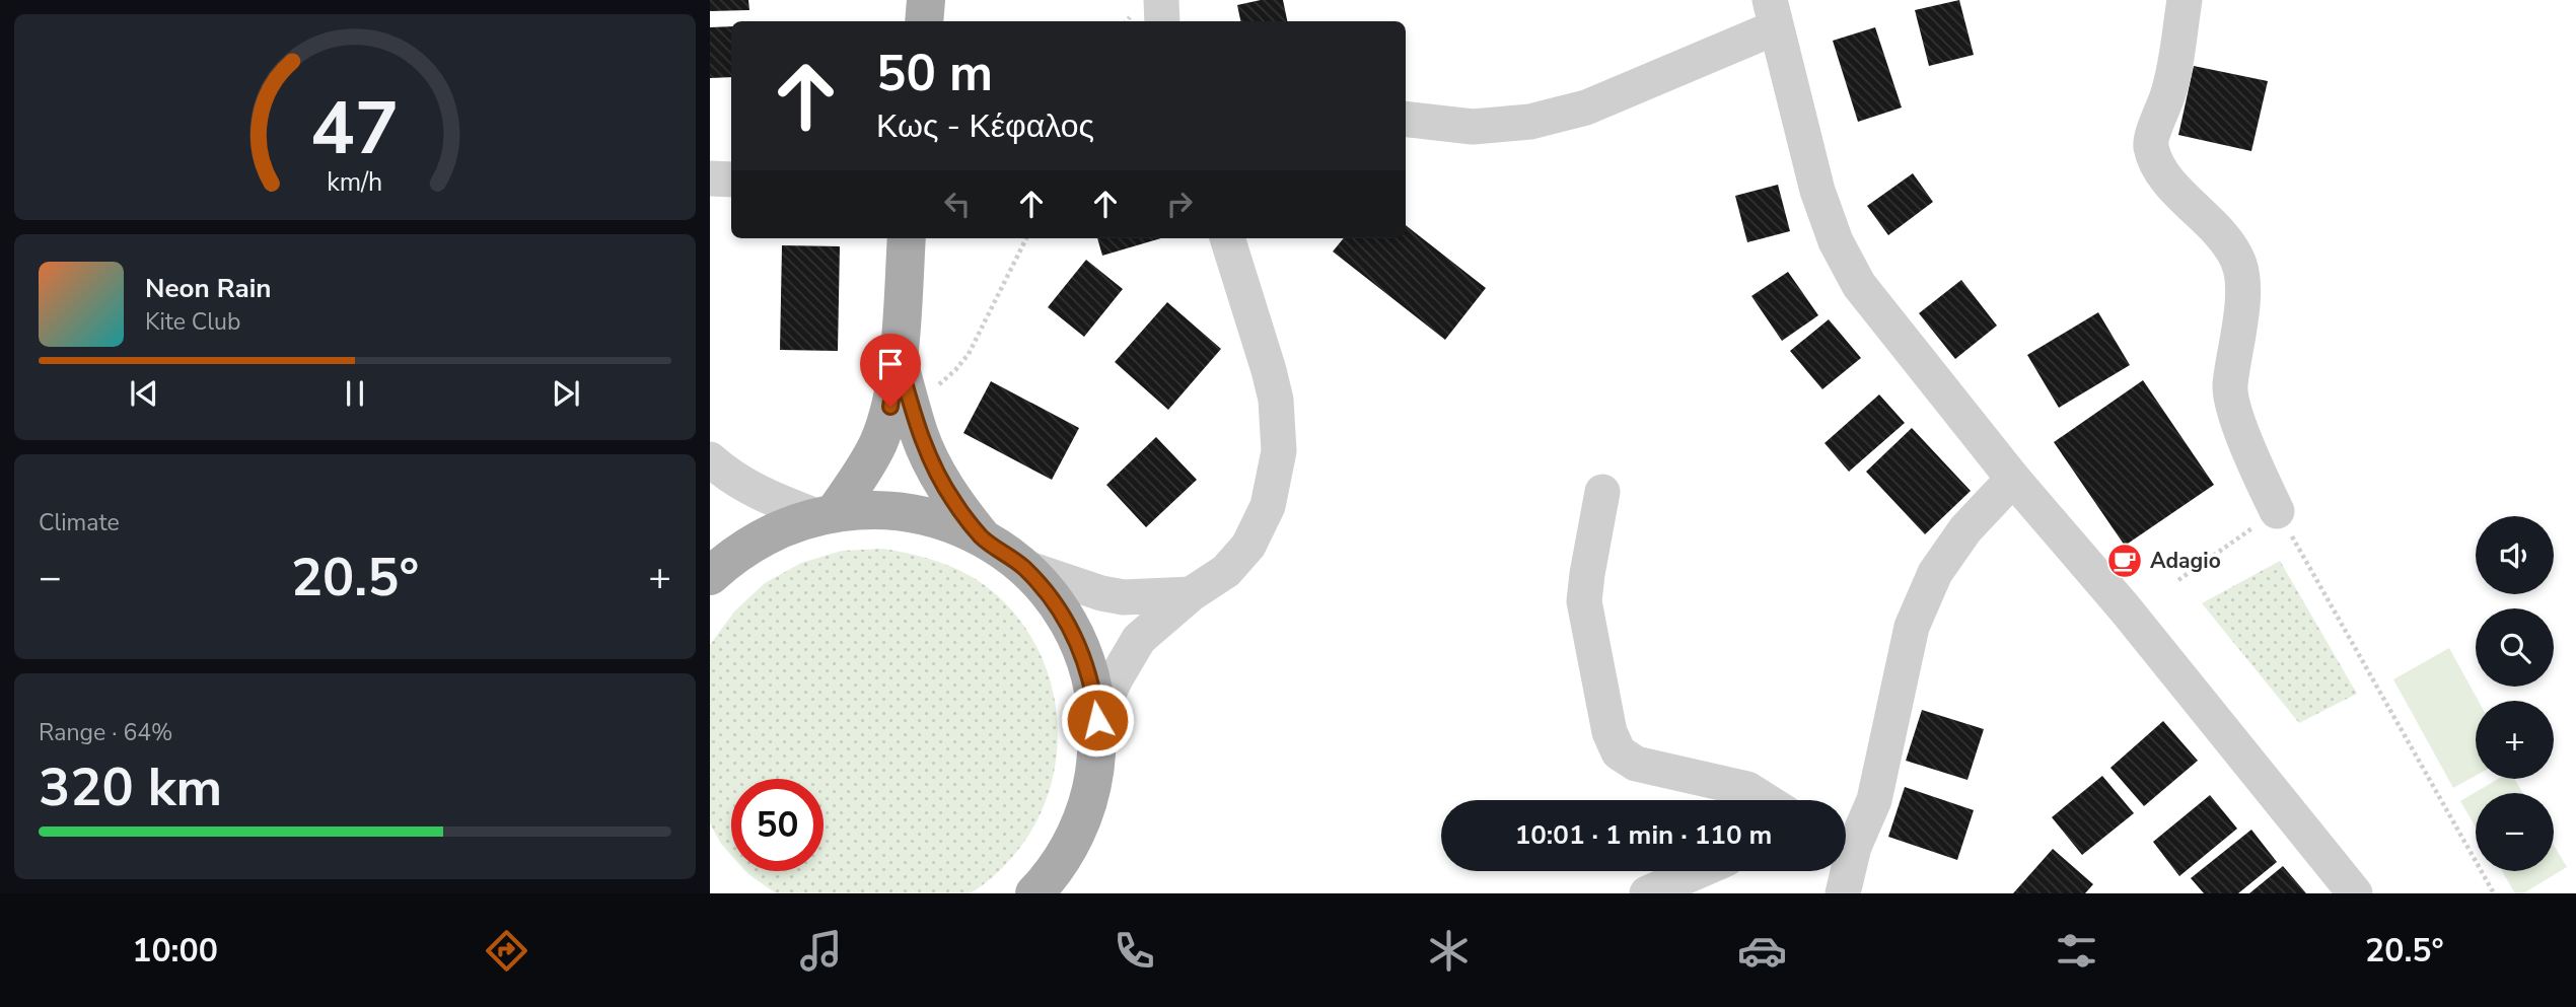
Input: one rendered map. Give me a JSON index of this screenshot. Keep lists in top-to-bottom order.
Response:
{
  "places": {
    "cafe": ["Adagio"]
  },
  "page": {
    "turn": ["50 m", "Κως - Κέφαλος"],
    "song": ["Neon Rain", "Kite Club"],
    "tile": [
      "Climate",
      ["Range · 64%", "320 km"]
    ],
    "map_buttons": ["+", "−"],
    "heat": ["−", "20.5°", "+"],
    "limit": "50",
    "trip": "10:01 · 1 min · 110 m",
    "tabs": ["10:00", "20.5°"],
    "gauge": ["47", "km/h"]
  }
}
